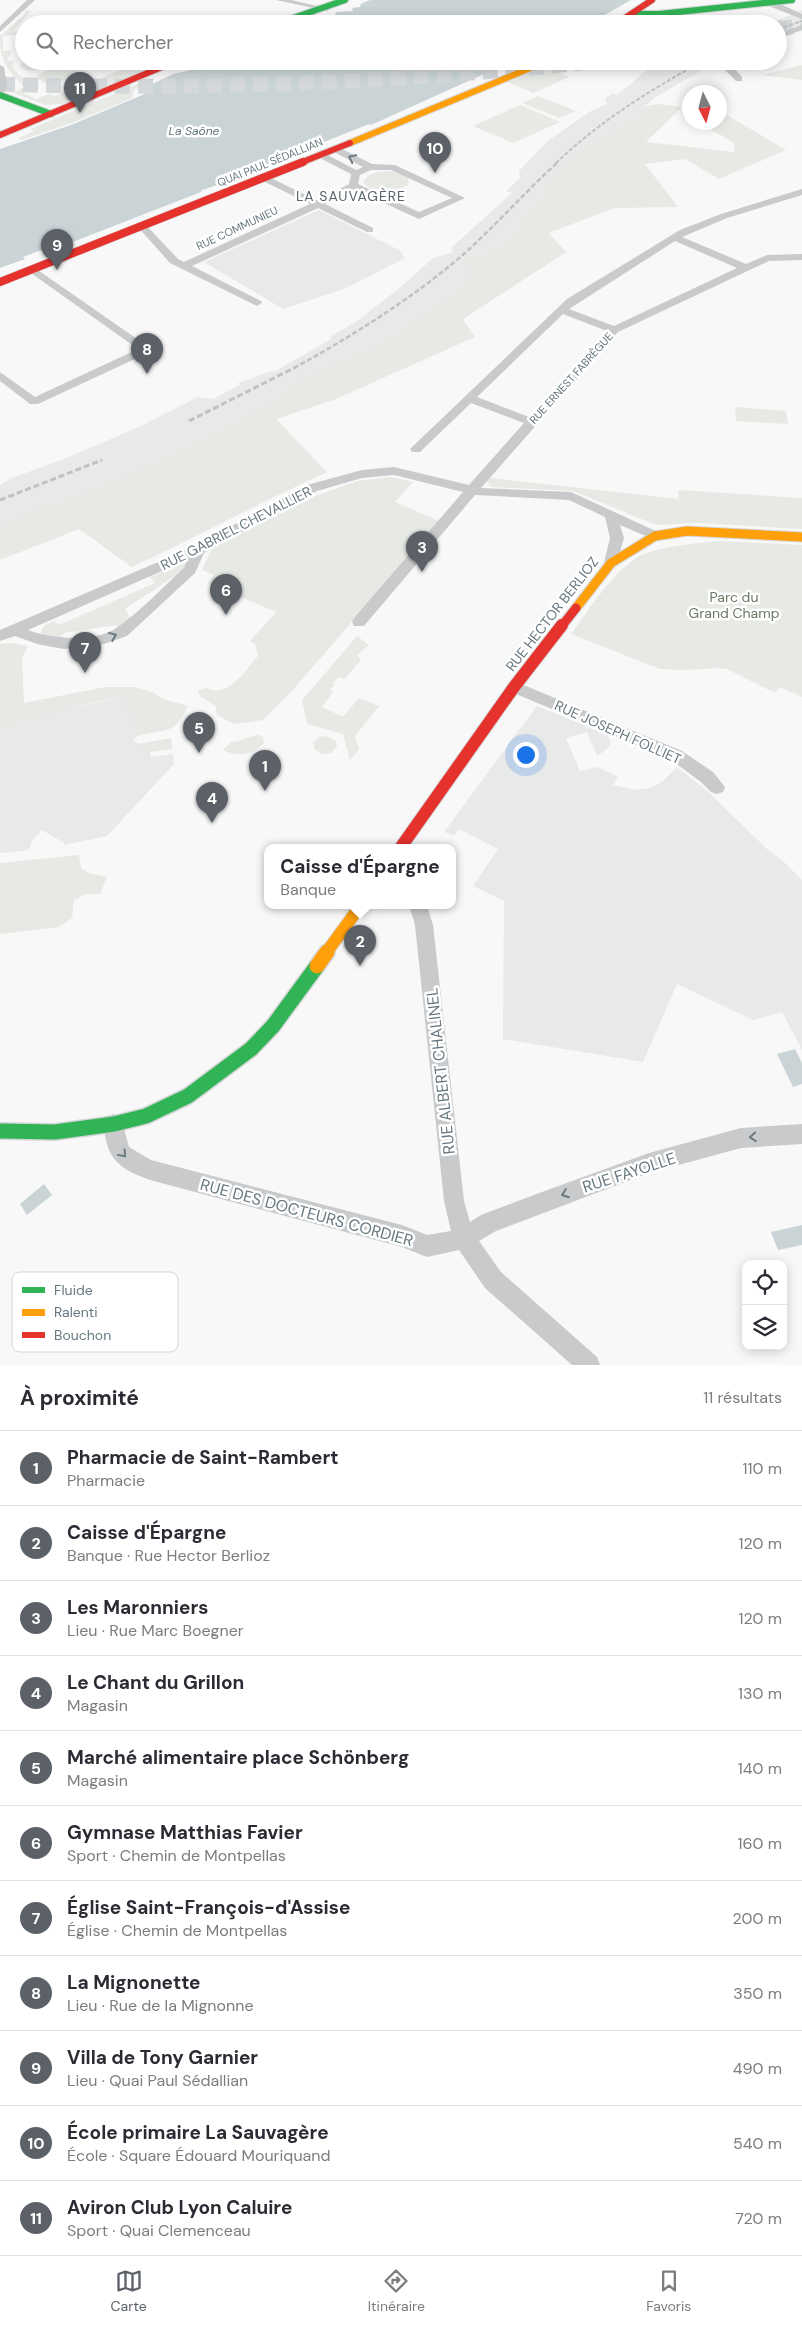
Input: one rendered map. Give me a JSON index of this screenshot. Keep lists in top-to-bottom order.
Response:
{
  "streets": {
    "main road": ["QUAI PAUL SÉDALLIAN", "RUE HECTOR BERLIOZ"],
    "street": [
      "RUE COMMUNIEU",
      "RUE ERNEST FABRÈGUE",
      "RUE GABRIEL CHEVALLIER",
      "RUE JOSEPH FOLLIET",
      "RUE ALBERT CHALINEL",
      "RUE FAYOLLE",
      "RUE DES DOCTEURS CORDIER"
    ]
  },
  "crossings": [
    ["RUE ERNEST FABRÈGUE", "RUE GABRIEL CHEVALLIER"],
    ["RUE GABRIEL CHEVALLIER", "RUE HECTOR BERLIOZ"],
    ["RUE HECTOR BERLIOZ", "RUE JOSEPH FOLLIET"],
    ["RUE ALBERT CHALINEL", "RUE FAYOLLE"],
    ["RUE ALBERT CHALINEL", "RUE DES DOCTEURS CORDIER"],
    ["RUE FAYOLLE", "RUE DES DOCTEURS CORDIER"]
  ],
  "one_way": ["RUE FAYOLLE", "RUE DES DOCTEURS CORDIER"],
  "districts": ["LA SAUVAGÈRE"],
  "water": ["La Saône"],
  "parks": ["Parc du Grand Champ"],
  "legend": ["Fluide", "Ralenti", "Bouchon"],
  "north": "bottom",
  "page": {
    "search": "Rechercher",
    "pins": [
      "11",
      "10",
      "9",
      "8",
      "3",
      "6",
      "7",
      "5",
      "1",
      "4",
      "2"
    ],
    "popup": ["Caisse d'Épargne", "Banque"],
    "heading": ["À proximité", "11 résultats"],
    "list": [
      {
        "mark": "1",
        "name": "Pharmacie de Saint-Rambert",
        "note": "Pharmacie",
        "value": "110 m"
      },
      {
        "mark": "2",
        "name": "Caisse d'Épargne",
        "note": "Banque · Rue Hector Berlioz",
        "value": "120 m"
      },
      {
        "mark": "3",
        "name": "Les Maronniers",
        "note": "Lieu · Rue Marc Boegner",
        "value": "120 m"
      },
      {
        "mark": "4",
        "name": "Le Chant du Grillon",
        "note": "Magasin",
        "value": "130 m"
      },
      {
        "mark": "5",
        "name": "Marché alimentaire place Schönberg",
        "note": "Magasin",
        "value": "140 m"
      },
      {
        "mark": "6",
        "name": "Gymnase Matthias Favier",
        "note": "Sport · Chemin de Montpellas",
        "value": "160 m"
      },
      {
        "mark": "7",
        "name": "Église Saint-François-d'Assise",
        "note": "Église · Chemin de Montpellas",
        "value": "200 m"
      },
      {
        "mark": "8",
        "name": "La Mignonette",
        "note": "Lieu · Rue de la Mignonne",
        "value": "350 m"
      },
      {
        "mark": "9",
        "name": "Villa de Tony Garnier",
        "note": "Lieu · Quai Paul Sédallian",
        "value": "490 m"
      },
      {
        "mark": "10",
        "name": "École primaire La Sauvagère",
        "note": "École · Square Édouard Mouriquand",
        "value": "540 m"
      },
      {
        "mark": "11",
        "name": "Aviron Club Lyon Caluire",
        "note": "Sport · Quai Clemenceau",
        "value": "720 m"
      }
    ],
    "nav": ["Carte", "Itinéraire", "Favoris"]
  }
}
